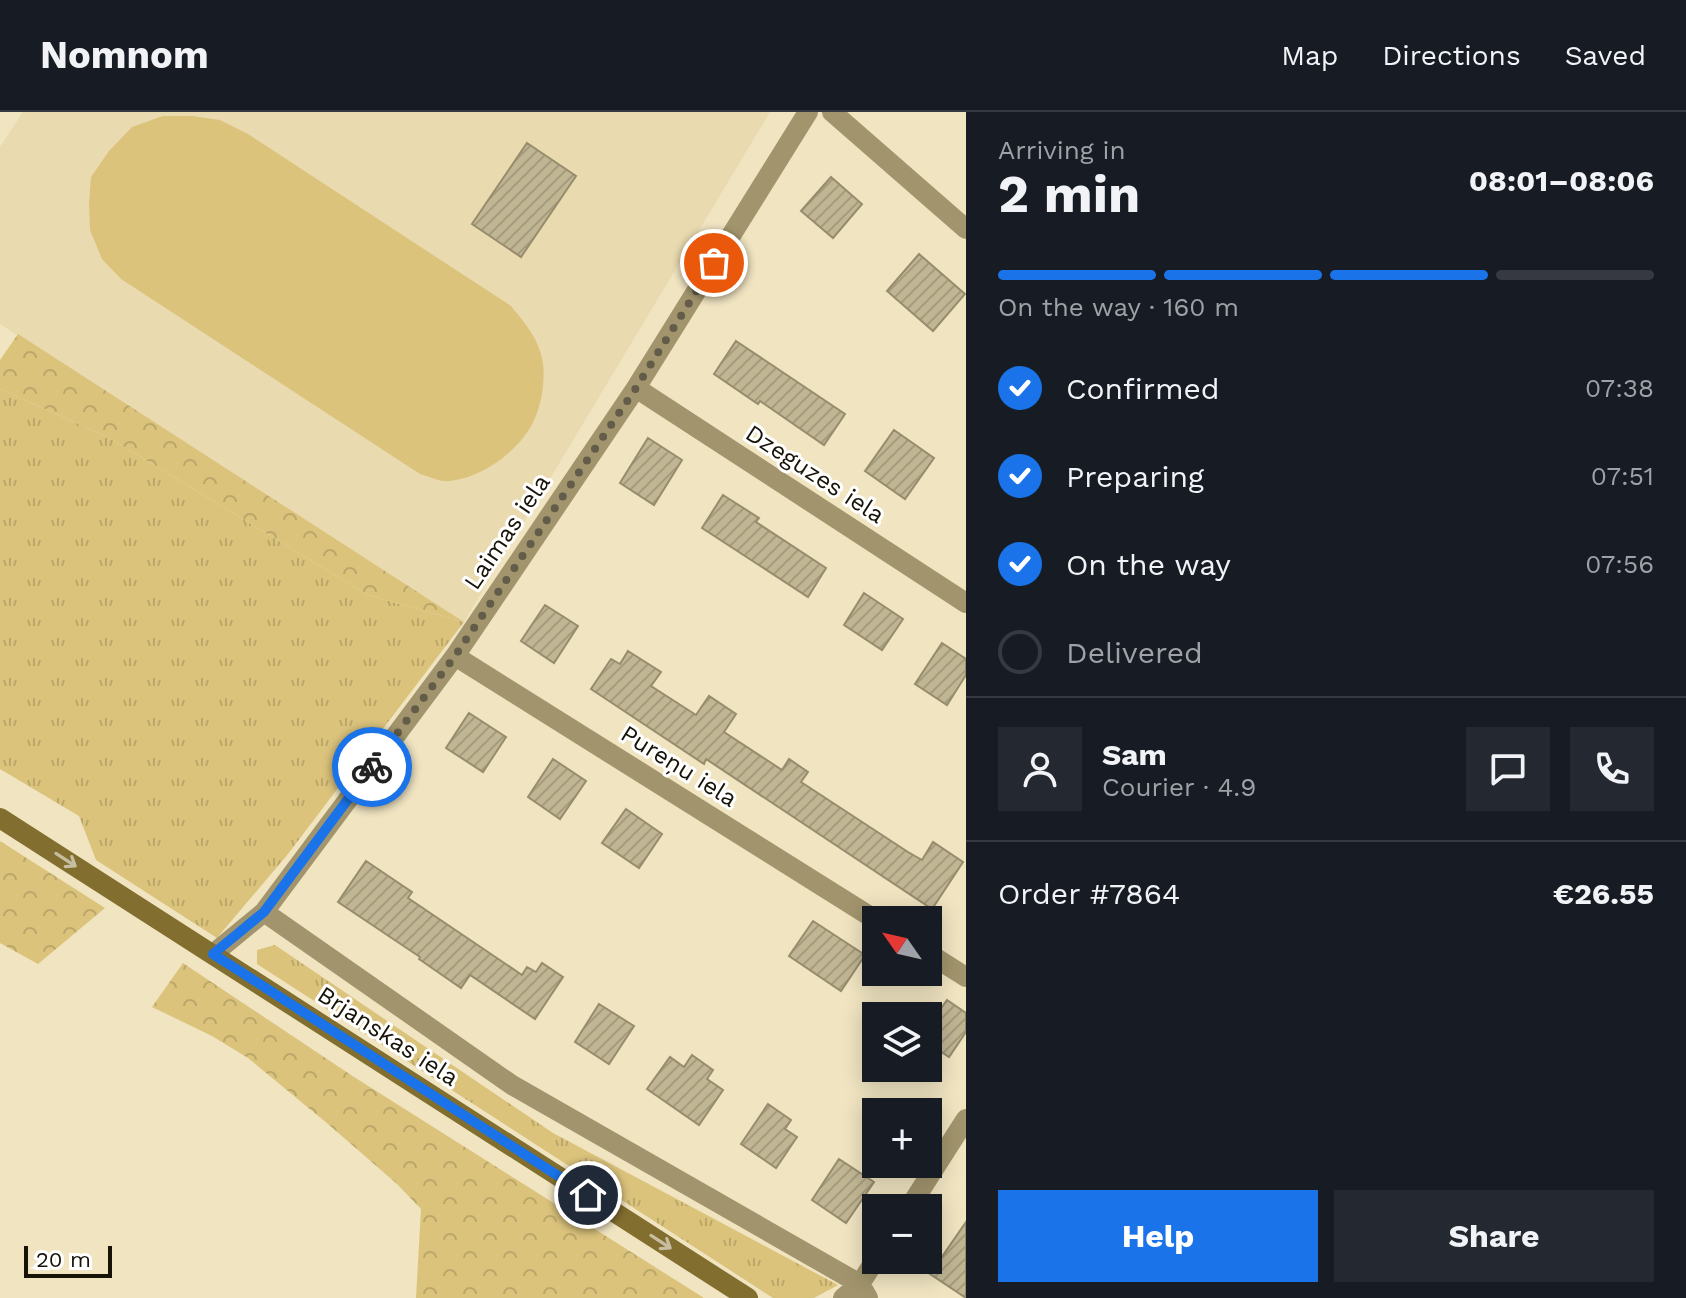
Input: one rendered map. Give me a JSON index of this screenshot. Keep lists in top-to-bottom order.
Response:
{
  "streets": {
    "main road": ["Brjanskas iela"],
    "street": ["Dzeguzes iela", "Laimas iela", "Pureņu iela"]
  },
  "crossings": [
    ["Dzeguzes iela", "Laimas iela"],
    ["Laimas iela", "Pureņu iela"],
    ["Laimas iela", "Brjanskas iela"]
  ],
  "one_way": ["Brjanskas iela"],
  "scale_bar": "20 m",
  "north": "top left",
  "page": {
    "header": "Nomnom",
    "nav": ["Map", "Directions", "Saved"],
    "heading": ["2 min", "Arriving in", "08:01–08:06"],
    "panel": [
      "Sam",
      "Courier · 4.9",
      "Order #7864",
      "€26.55"
    ],
    "bar": "On the way · 160 m",
    "list": [
      ["Confirmed", "07:38"],
      ["Preparing", "07:51"],
      ["On the way", "07:56"],
      "Delivered"
    ],
    "map_buttons": ["+", "−"],
    "buttons": ["Help", "Share"],
    "scale": "20 m"
  }
}
